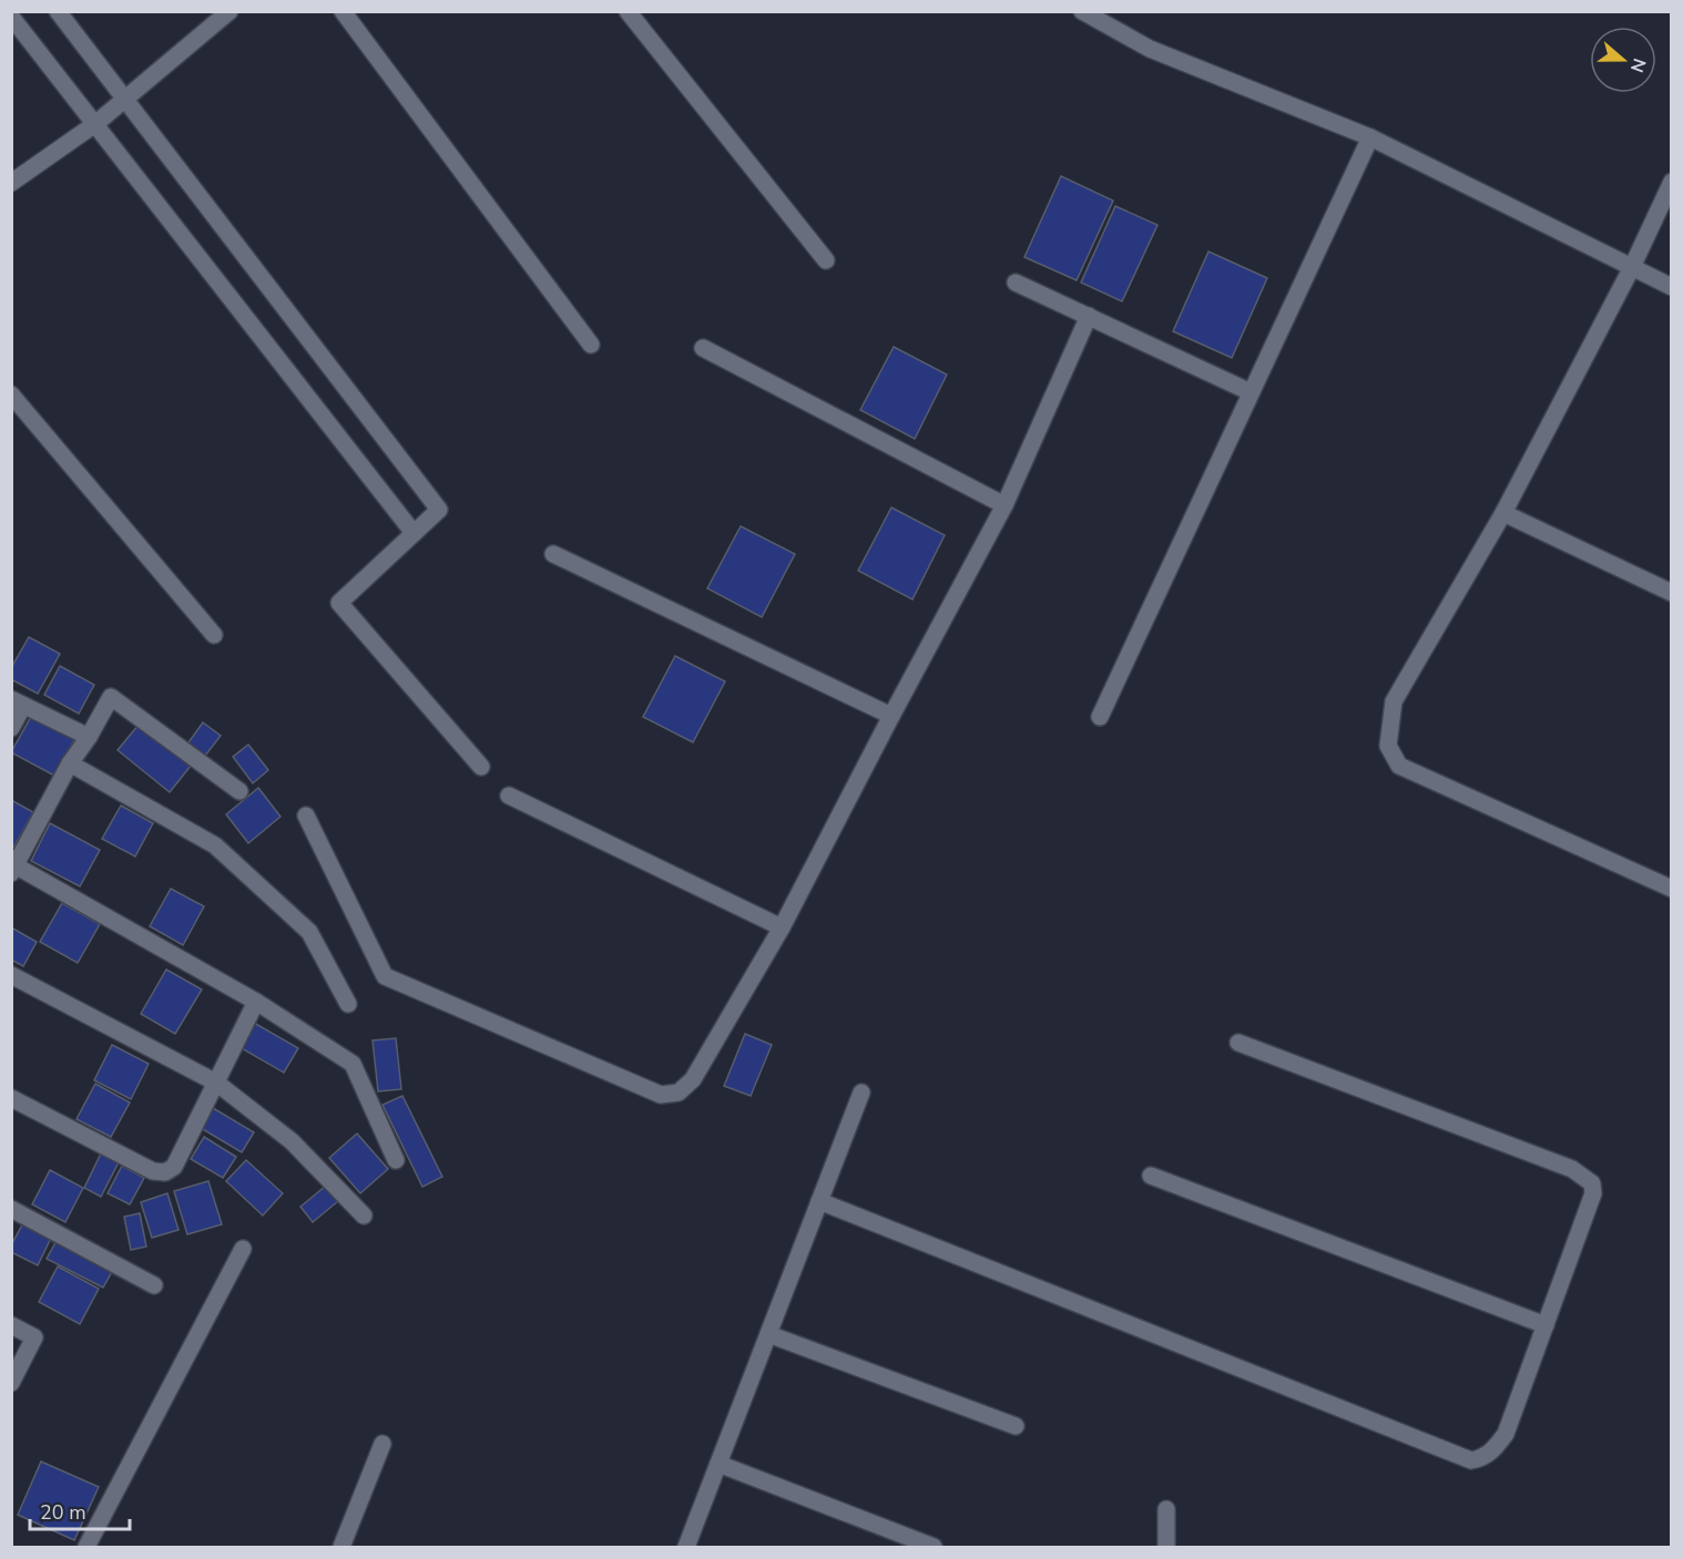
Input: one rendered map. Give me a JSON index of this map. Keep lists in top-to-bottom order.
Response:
{
  "scale_bar": "20 m",
  "north": "right"
}
